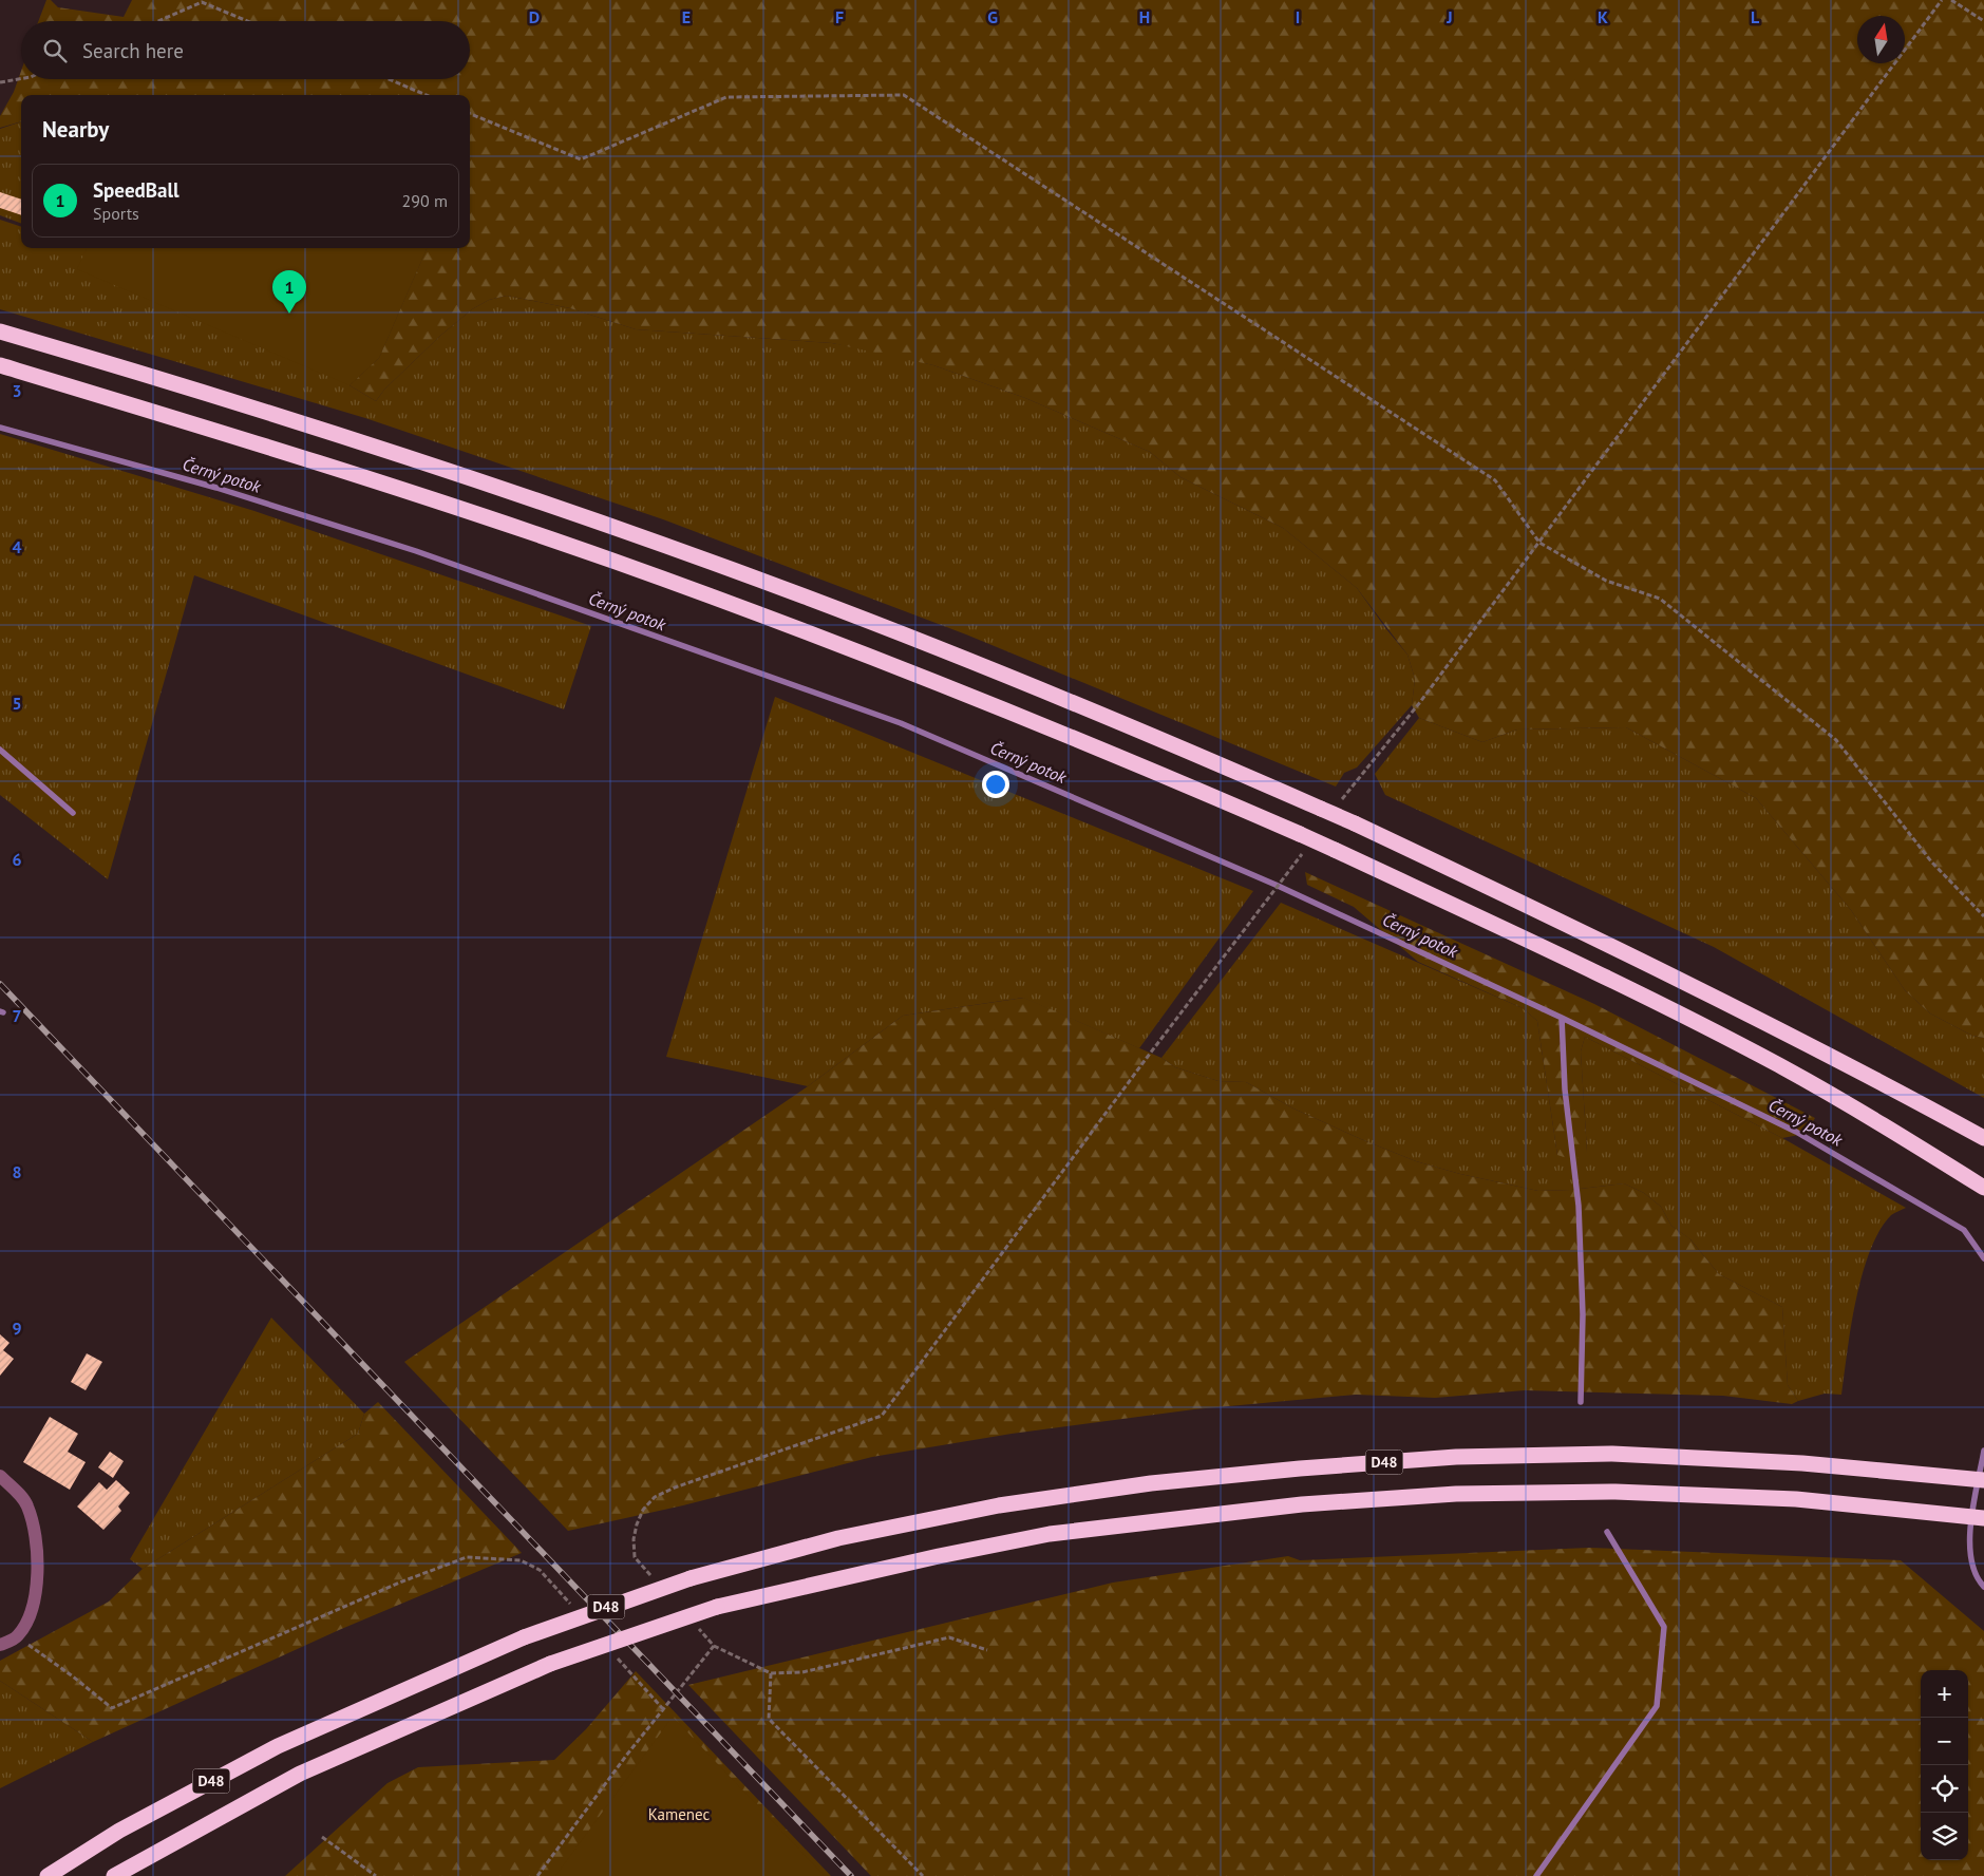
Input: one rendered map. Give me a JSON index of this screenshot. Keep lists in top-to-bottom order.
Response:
{
  "streets": {
    "highway": ["D48"]
  },
  "water": ["Černý potok"],
  "parks": ["Kamenec"],
  "north": "top",
  "page": {
    "search": "Search here",
    "heading": "Nearby",
    "list": [
      {
        "mark": "1",
        "name": "SpeedBall",
        "note": "Sports",
        "value": "290 m"
      }
    ],
    "pins": "1",
    "map_buttons": ["+", "−"]
  },
  "grid": {
    "columns": [
      "D",
      "E",
      "F",
      "G",
      "H",
      "I",
      "J",
      "K",
      "L"
    ],
    "rows": [
      "3",
      "4",
      "5",
      "6",
      "7",
      "8",
      "9"
    ]
  }
}
